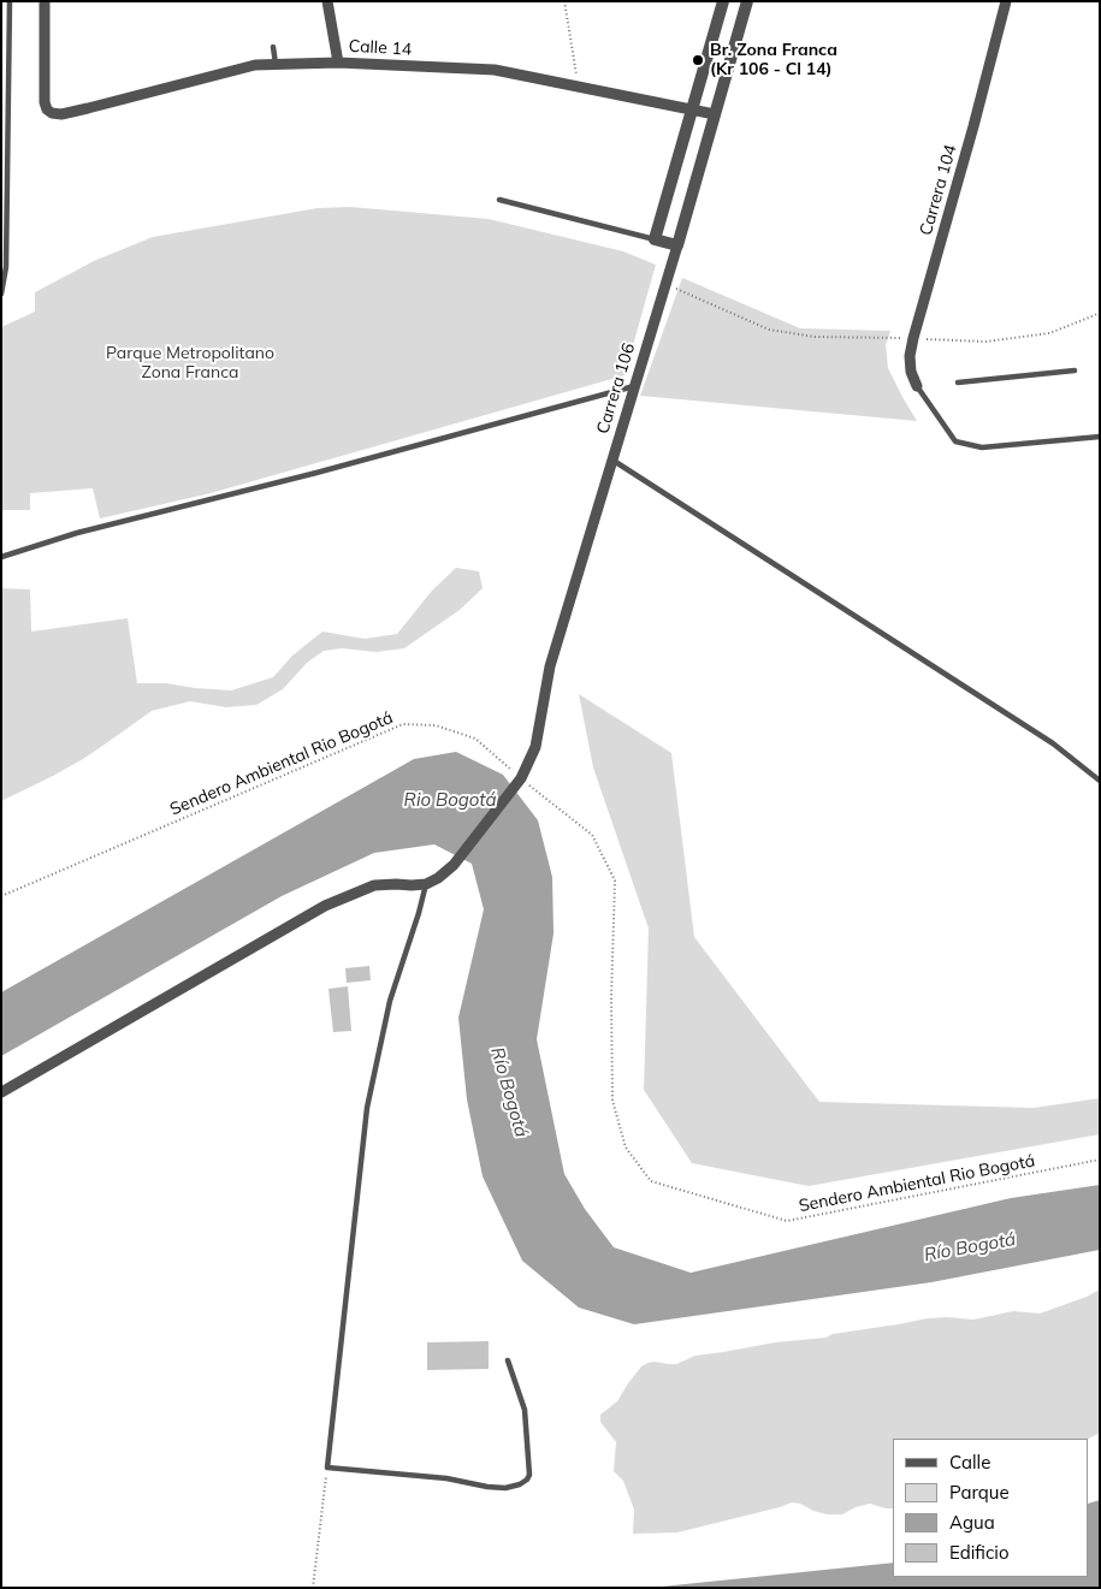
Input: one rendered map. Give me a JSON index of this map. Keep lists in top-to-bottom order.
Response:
{
  "streets": {
    "street": ["Calle 14", "Carrera 104", "Carrera 106"],
    "path": ["Sendero Ambiental Rio Bogotá"]
  },
  "crossings": [
    ["Calle 14", "Carrera 106"],
    ["Carrera 106", "Sendero Ambiental Rio Bogotá"]
  ],
  "water": ["Rio Bogotá", "Río Bogotá"],
  "parks": ["Parque Metropolitano Zona Franca"],
  "places": ["Br. Zona Franca (Kr 106 - Cl 14)"],
  "legend": [
    "Calle",
    "Parque",
    "Agua",
    "Edificio"
  ]
}
